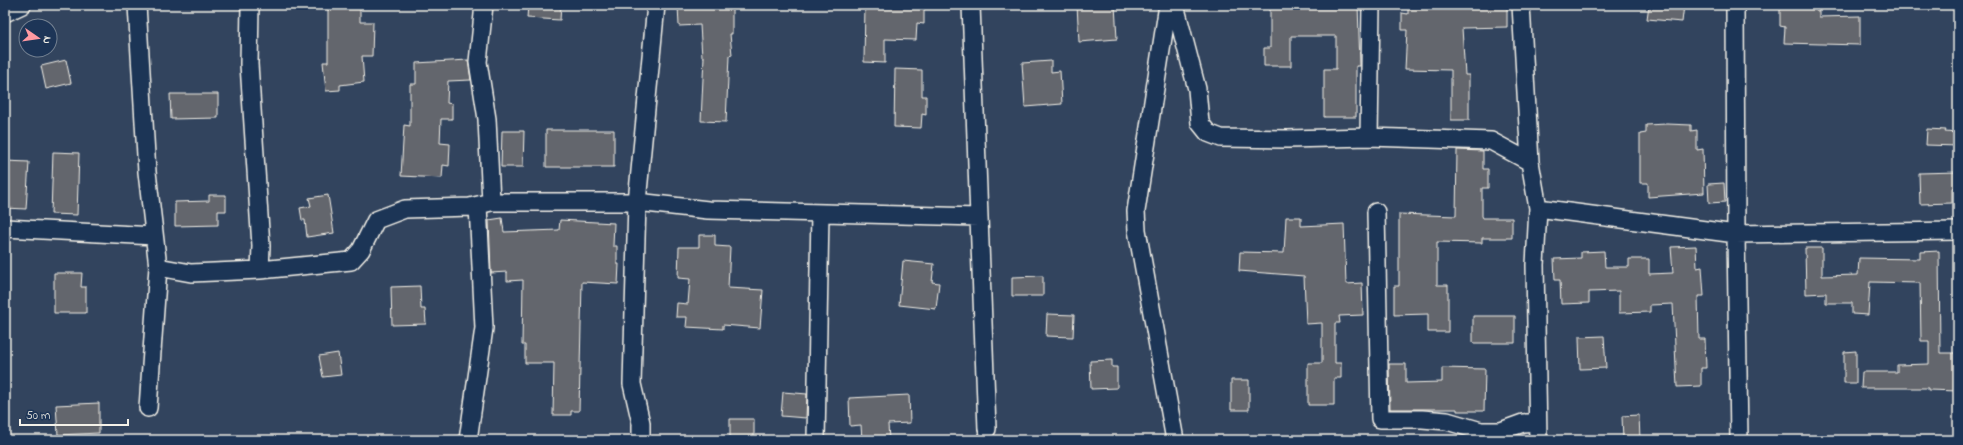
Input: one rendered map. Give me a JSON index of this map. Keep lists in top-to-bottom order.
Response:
{
  "scale_bar": "50 m",
  "north": "right"
}
